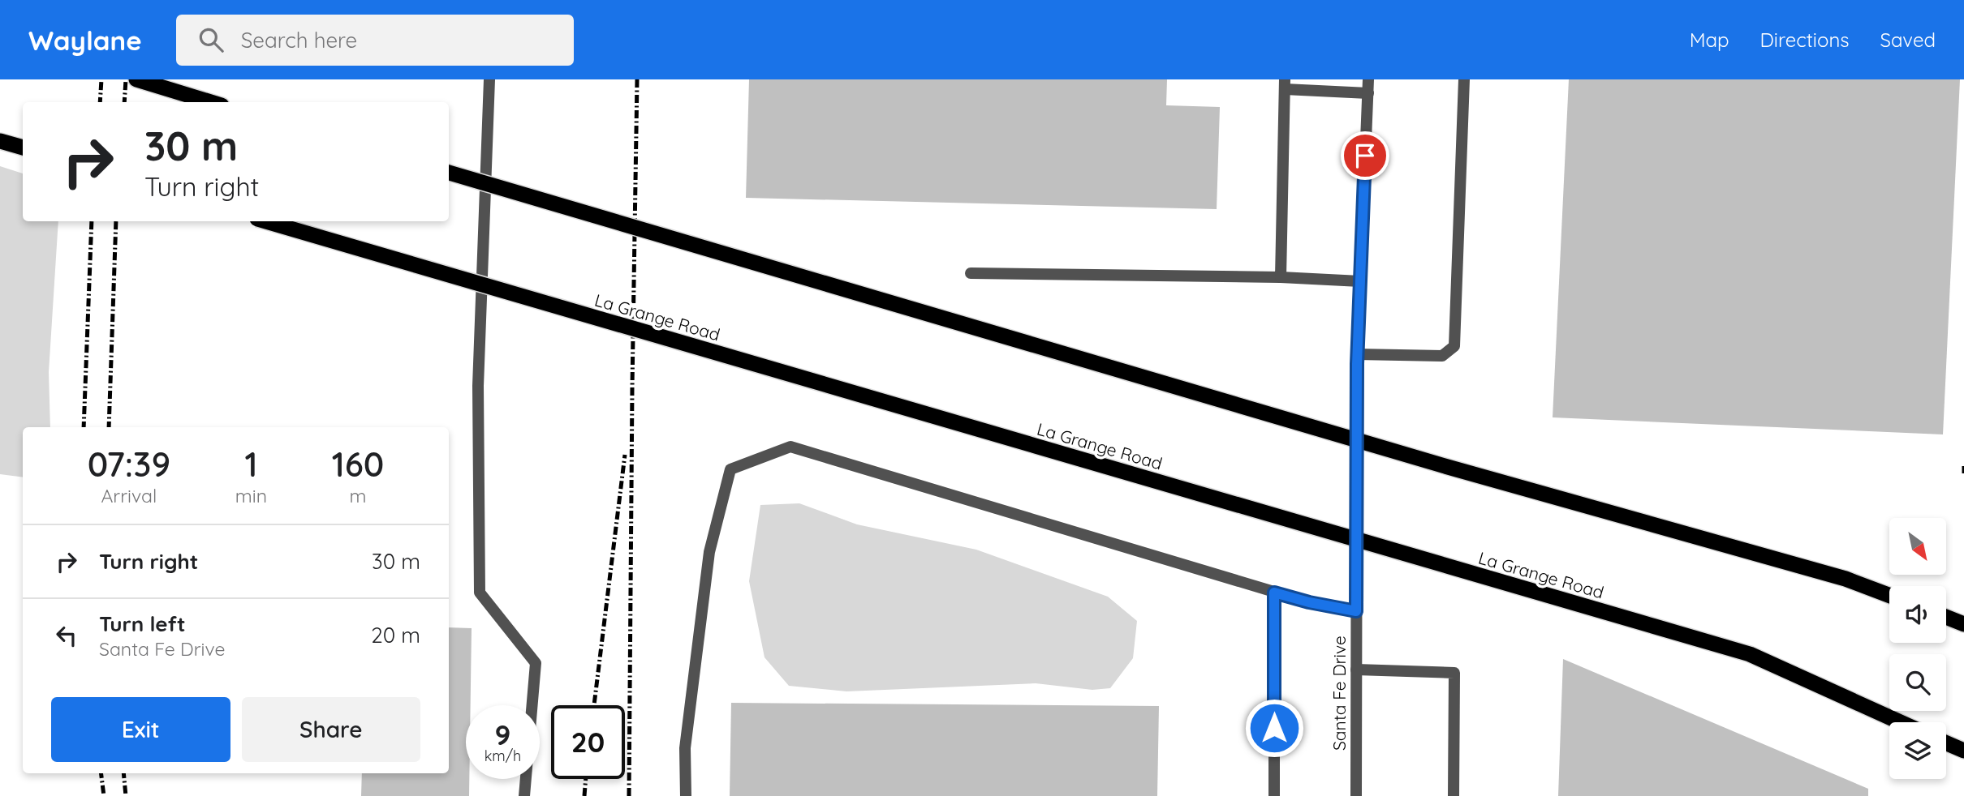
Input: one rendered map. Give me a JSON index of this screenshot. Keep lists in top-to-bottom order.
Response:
{
  "streets": {
    "highway": ["La Grange Road"],
    "street": ["Santa Fe Drive"]
  },
  "north": "bottom right",
  "page": {
    "header": "Waylane",
    "search": "Search here",
    "nav": ["Map", "Directions", "Saved"],
    "turn": ["30 m", "Turn right"],
    "eta": [
      "07:39",
      "Arrival",
      "1",
      "min",
      "160",
      "m"
    ],
    "list": [
      {
        "name": "Turn right",
        "value": "30 m"
      },
      {
        "name": "Turn left",
        "note": "Santa Fe Drive",
        "value": "20 m"
      }
    ],
    "buttons": ["Exit", "Share"],
    "speed": "9 km/h",
    "limit": "20"
  }
}
